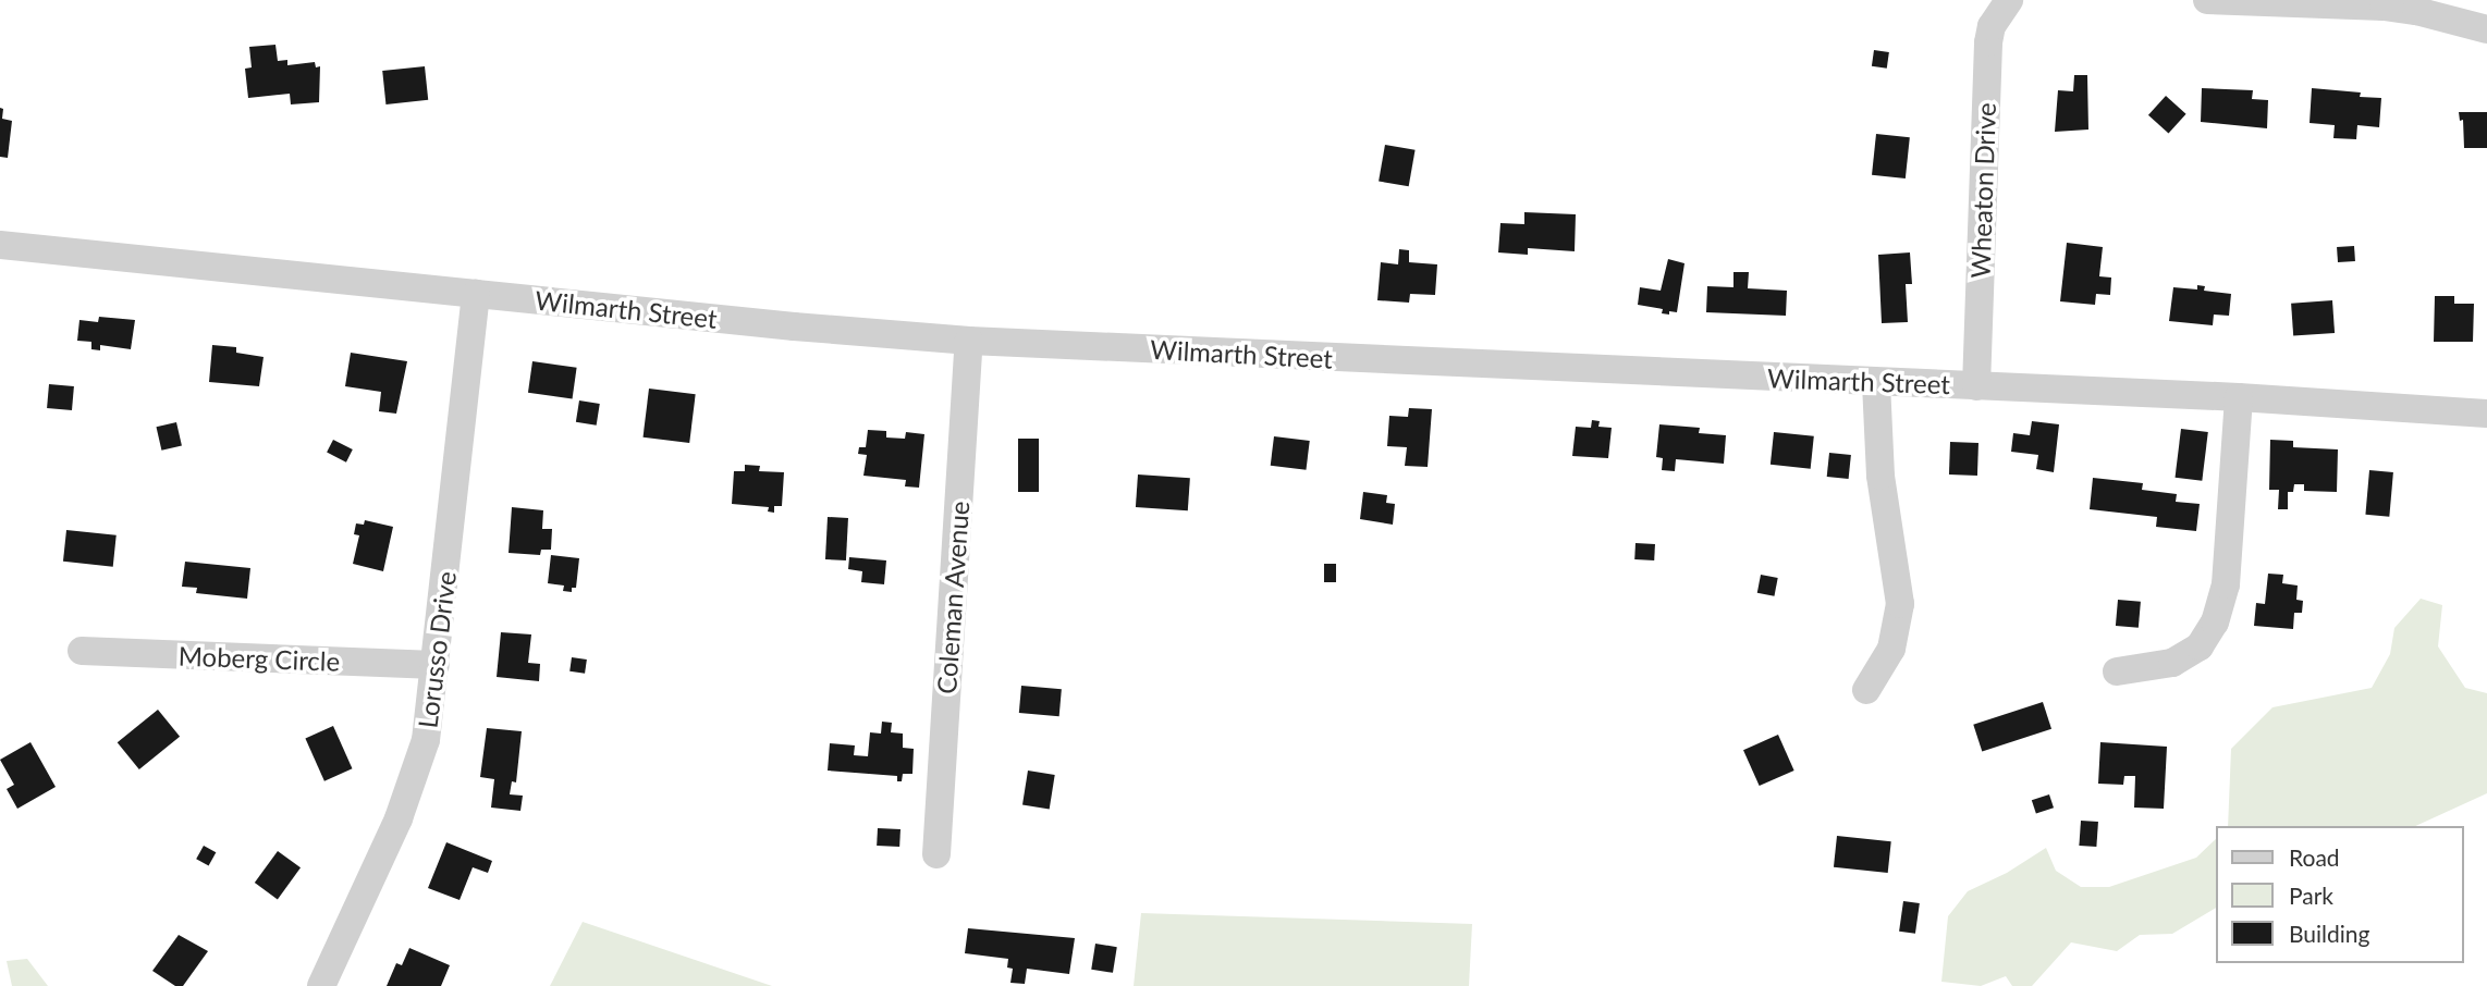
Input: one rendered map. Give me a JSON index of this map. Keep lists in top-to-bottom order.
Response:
{
  "streets": {
    "street": [
      "Wheaton Drive",
      "Wilmarth Street",
      "Coleman Avenue",
      "Lorusso Drive",
      "Moberg Circle"
    ]
  },
  "crossings": [
    ["Wheaton Drive", "Wilmarth Street"],
    ["Wilmarth Street", "Coleman Avenue"],
    ["Wilmarth Street", "Lorusso Drive"],
    ["Lorusso Drive", "Moberg Circle"]
  ],
  "legend": ["Road", "Park", "Building"]
}
